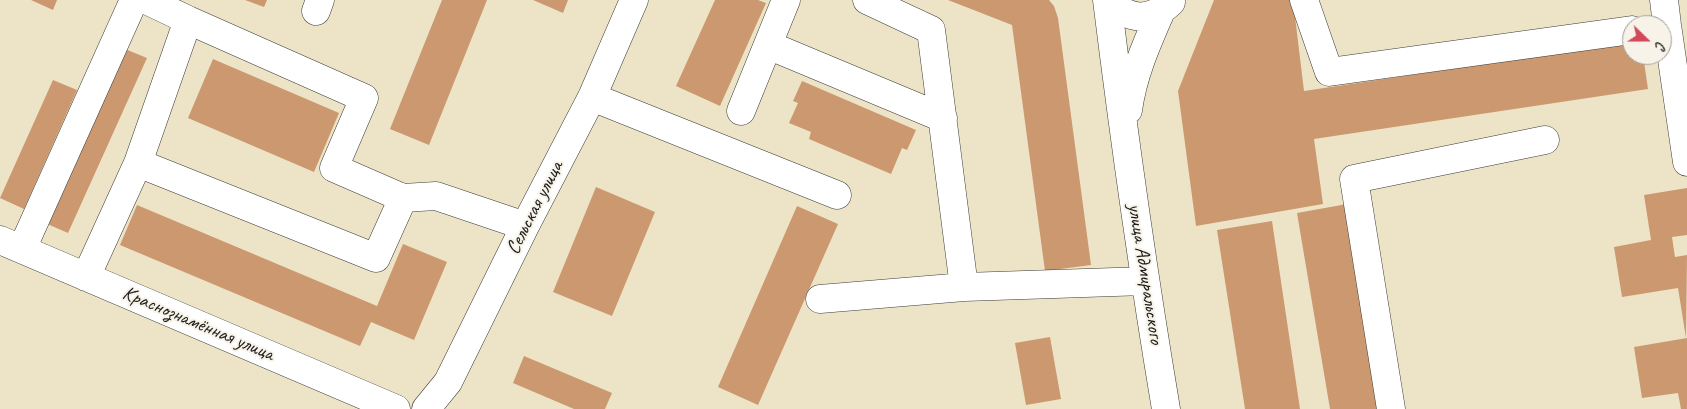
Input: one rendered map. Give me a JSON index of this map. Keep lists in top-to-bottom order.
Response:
{
  "streets": {
    "street": ["Сельская улица", "улица Адмиральского", "Краснознамённая улица"]
  },
  "north": "right"
}
